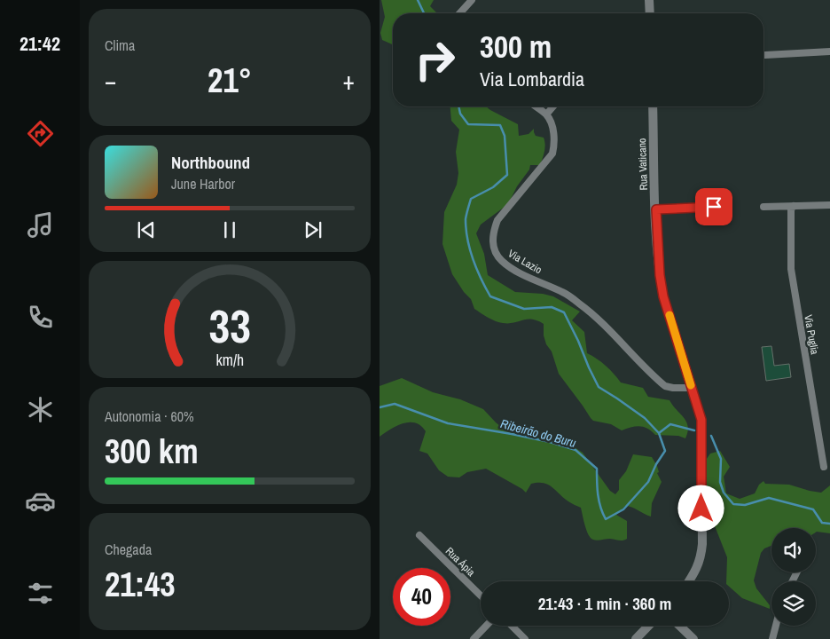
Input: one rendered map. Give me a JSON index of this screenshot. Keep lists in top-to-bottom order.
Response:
{
  "streets": {
    "street": [
      "Rua Vaticano",
      "Via Lazio",
      "Via Puglia",
      "Rua Ápia"
    ]
  },
  "crossings": [
    ["Rua Vaticano", "Via Lazio"]
  ],
  "water": ["Ribeirão do Buru"],
  "page": {
    "tabs": "21:42",
    "tile": [
      "Clima",
      ["Autonomia · 60%", "300 km"],
      ["Chegada", "21:43"]
    ],
    "turn": ["300 m", "Via Lombardia"],
    "heat": ["−", "21°", "+"],
    "song": ["Northbound", "June Harbor"],
    "limit": "40",
    "trip": "21:43 · 1 min · 360 m",
    "gauge": ["33", "km/h"]
  }
}
